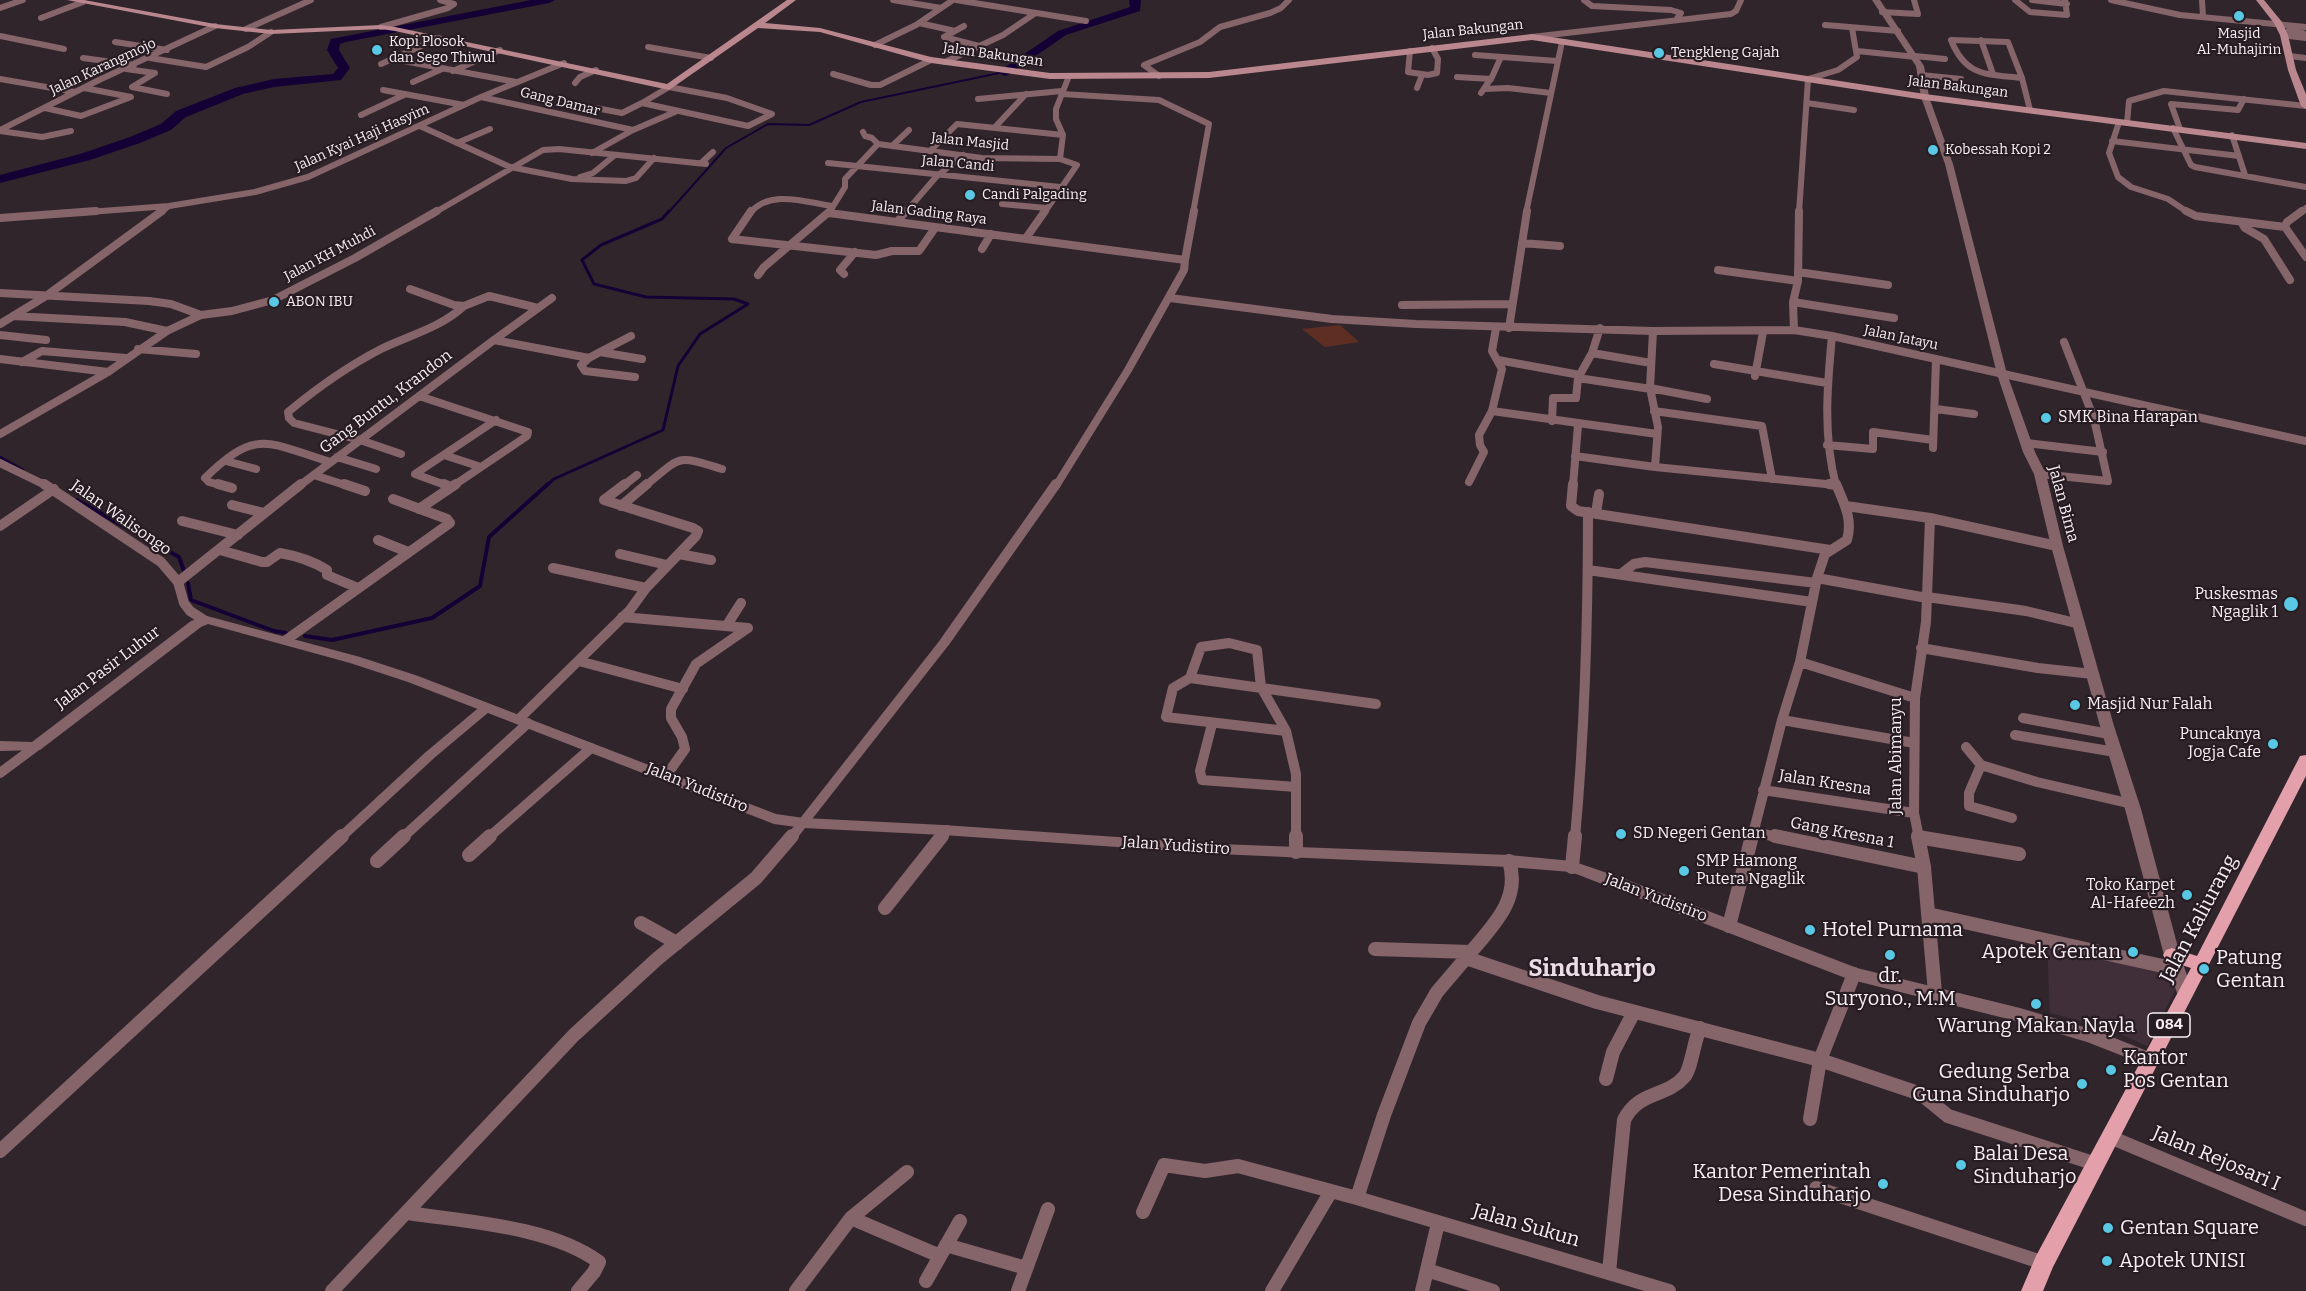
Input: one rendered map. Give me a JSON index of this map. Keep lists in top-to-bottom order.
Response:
{
  "streets": {
    "main road": ["Jalan Bakungan", "Jalan Kaliurang", "084"],
    "street": [
      "Jalan Karangmojo",
      "Gang Damar",
      "Jalan Kyai Haji Hasyim",
      "Jalan Masjid",
      "Jalan Candi",
      "Jalan Gading Raya",
      "Jalan KH Muhdi",
      "Jalan Jatayu",
      "Gang Buntu, Krandon",
      "Jalan Bima",
      "Jalan Walisongo",
      "Jalan Pasir Luhur",
      "Jalan Abimanyu",
      "Jalan Kresna",
      "Jalan Yudistiro",
      "Gang Kresna 1",
      "Jalan Rejosari I",
      "Jalan Sukun"
    ]
  },
  "crossings": [
    ["Jalan Bakungan", "Jalan Bima"],
    ["Gang Damar", "Jalan Kyai Haji Hasyim"],
    ["Jalan Jatayu", "Jalan Bima"],
    ["Gang Buntu, Krandon", "Jalan Walisongo"],
    ["Jalan Bima", "Jalan Kaliurang"],
    ["Jalan Walisongo", "Jalan Pasir Luhur"],
    ["Jalan Walisongo", "Jalan Yudistiro"],
    ["Jalan Pasir Luhur", "Jalan Yudistiro"],
    ["Jalan Abimanyu", "Jalan Kresna"],
    ["Jalan Abimanyu", "Jalan Yudistiro"],
    ["Jalan Abimanyu", "Gang Kresna 1"],
    ["Jalan Kresna", "Jalan Yudistiro"],
    ["Jalan Kresna", "Gang Kresna 1"],
    ["Jalan Yudistiro", "Jalan Kaliurang"],
    ["Jalan Kaliurang", "Jalan Rejosari I"]
  ],
  "districts": ["Sinduharjo"],
  "places": [
    "Masjid Al-Muhajirin",
    "Kopi Plosok dan Sego Thiwul",
    "Tengkleng Gajah",
    "Kobessah Kopi 2",
    "Candi Palgading",
    "ABON IBU",
    "SMK Bina Harapan",
    "Puskesmas Ngaglik 1",
    "Masjid Nur Falah",
    "Puncaknya Jogja Cafe",
    "SD Negeri Gentan",
    "SMP Hamong Putera Ngaglik",
    "Toko Karpet Al-Hafeezh",
    "Hotel Purnama",
    "Apotek Gentan",
    "dr. Suryono., M.M",
    "Patung Gentan",
    "Warung Makan Nayla",
    "Kantor Pos Gentan",
    "Gedung Serba Guna Sinduharjo",
    "Balai Desa Sinduharjo",
    "Kantor Pemerintah Desa Sinduharjo",
    "Gentan Square",
    "Apotek UNISI"
  ]
}
